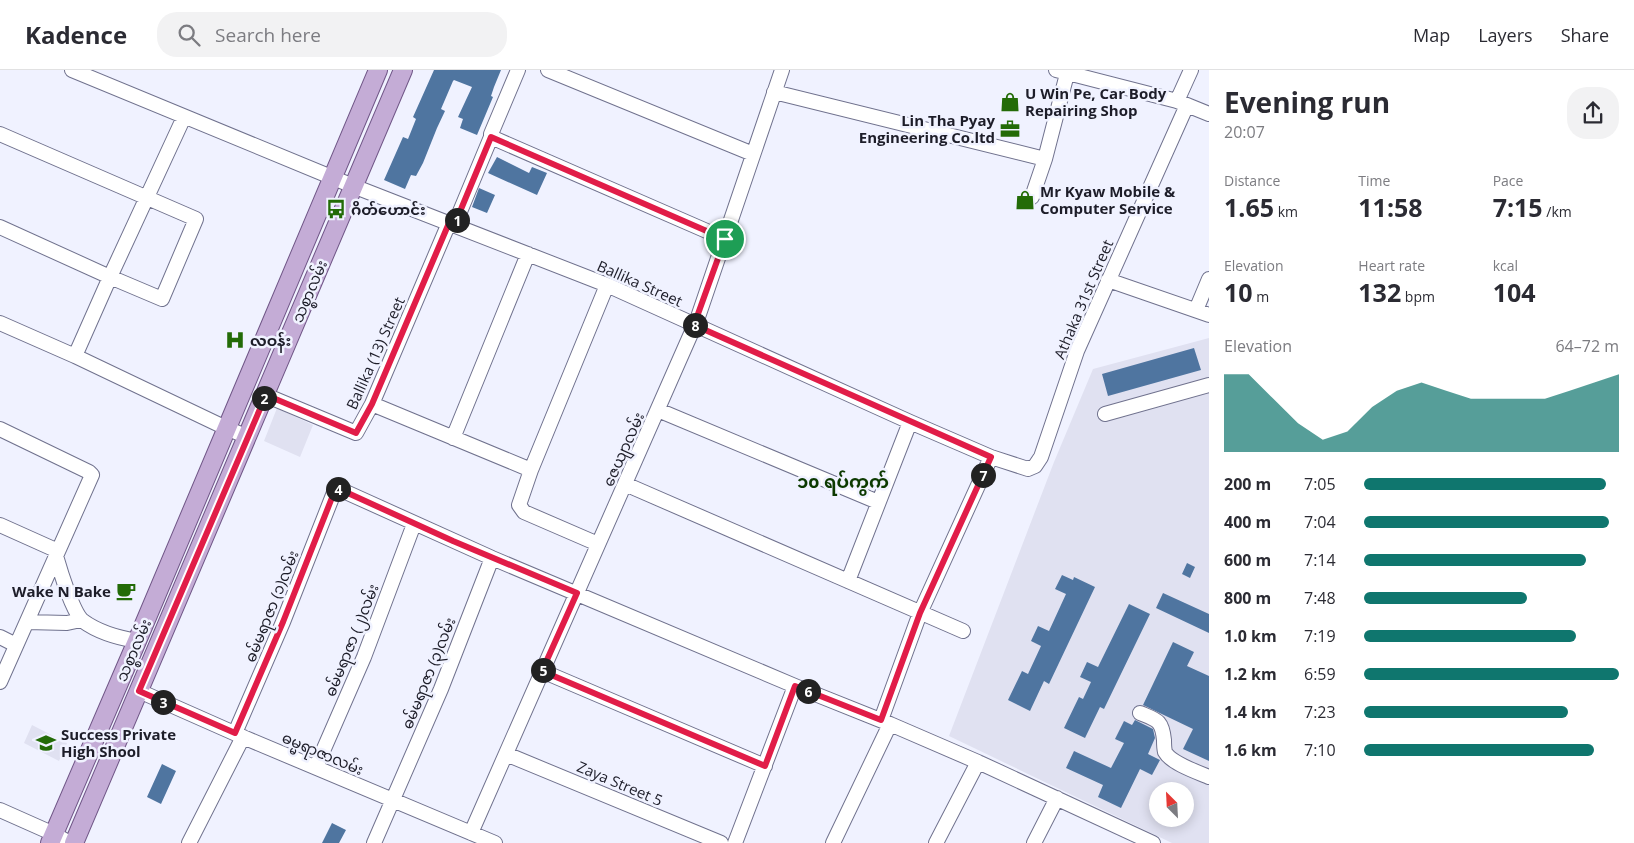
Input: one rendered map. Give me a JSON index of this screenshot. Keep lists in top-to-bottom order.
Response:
{
  "streets": {
    "main road": ["သစ္စာလမ်း"],
    "street": [
      "Ballika Street",
      "Athaka 31st Street",
      "Ballika (13) Street",
      "ဇေယျာလမ်း",
      "ဓမ်မရာဇာ (၁)လမ်း",
      "ဓမ်မရာဇာ (၂)လမ်း",
      "ဓမ်မရာဇာ (၃)လမ်း",
      "ဓမ္မရာဇာလမ်း",
      "Zaya Street 5"
    ]
  },
  "crossings": [
    ["Ballika Street", "သစ္စာလမ်း"],
    ["Ballika Street", "Athaka 31st Street"],
    ["Ballika Street", "Ballika (13) Street"],
    ["Ballika Street", "ဇေယျာလမ်း"],
    ["သစ္စာလမ်း", "Ballika (13) Street"],
    ["သစ္စာလမ်း", "ဓမ္မရာဇာလမ်း"],
    ["ဇေယျာလမ်း", "ဓမ္မရာဇာလမ်း"],
    ["ဇေယျာလမ်း", "Zaya Street 5"],
    ["ဓမ်မရာဇာ (၁)လမ်း", "ဓမ်မရာဇာ (၂)လမ်း"],
    ["ဓမ်မရာဇာ (၁)လမ်း", "ဓမ္မရာဇာလမ်း"],
    ["ဓမ်မရာဇာ (၂)လမ်း", "ဓမ္မရာဇာလမ်း"],
    ["ဓမ်မရာဇာ (၃)လမ်း", "ဓမ္မရာဇာလမ်း"]
  ],
  "districts": ["၁o ရပ်ကွက်"],
  "places": {
    "shop": ["U Win Pe, Car Body Repairing Shop", "Mr Kyaw Mobile & Computer Service"],
    "office": ["Lin Tha Pyay Engineering Co.ltd"],
    "bus stop": ["ဂိတ်ဟောင်း"],
    "hospital": ["လဝန်း"],
    "cafe": ["Wake N Bake"],
    "school or university": ["Success Private High Shool"]
  },
  "north": "top left",
  "page": {
    "header": "Kadence",
    "search": "Search here",
    "nav": ["Map", "Layers", "Share"],
    "heading": ["Evening run", "20:07"],
    "stats": [
      ["Distance", "1.65 km"],
      ["Time", "11:58"],
      ["Pace", "7:15 /km"],
      ["Elevation", "10 m"],
      ["Heart rate", "132 bpm"],
      ["kcal", "104"]
    ],
    "pins": [
      "1",
      "8",
      "2",
      "7",
      "4",
      "5",
      "6",
      "3"
    ],
    "chart": ["Elevation", "64–72 m"],
    "list": [
      {
        "name": "200 m",
        "note": "7:05"
      },
      {
        "name": "400 m",
        "note": "7:04"
      },
      {
        "name": "600 m",
        "note": "7:14"
      },
      {
        "name": "800 m",
        "note": "7:48"
      },
      {
        "name": "1.0 km",
        "note": "7:19"
      },
      {
        "name": "1.2 km",
        "note": "6:59"
      },
      {
        "name": "1.4 km",
        "note": "7:23"
      },
      {
        "name": "1.6 km",
        "note": "7:10"
      }
    ]
  }
}
